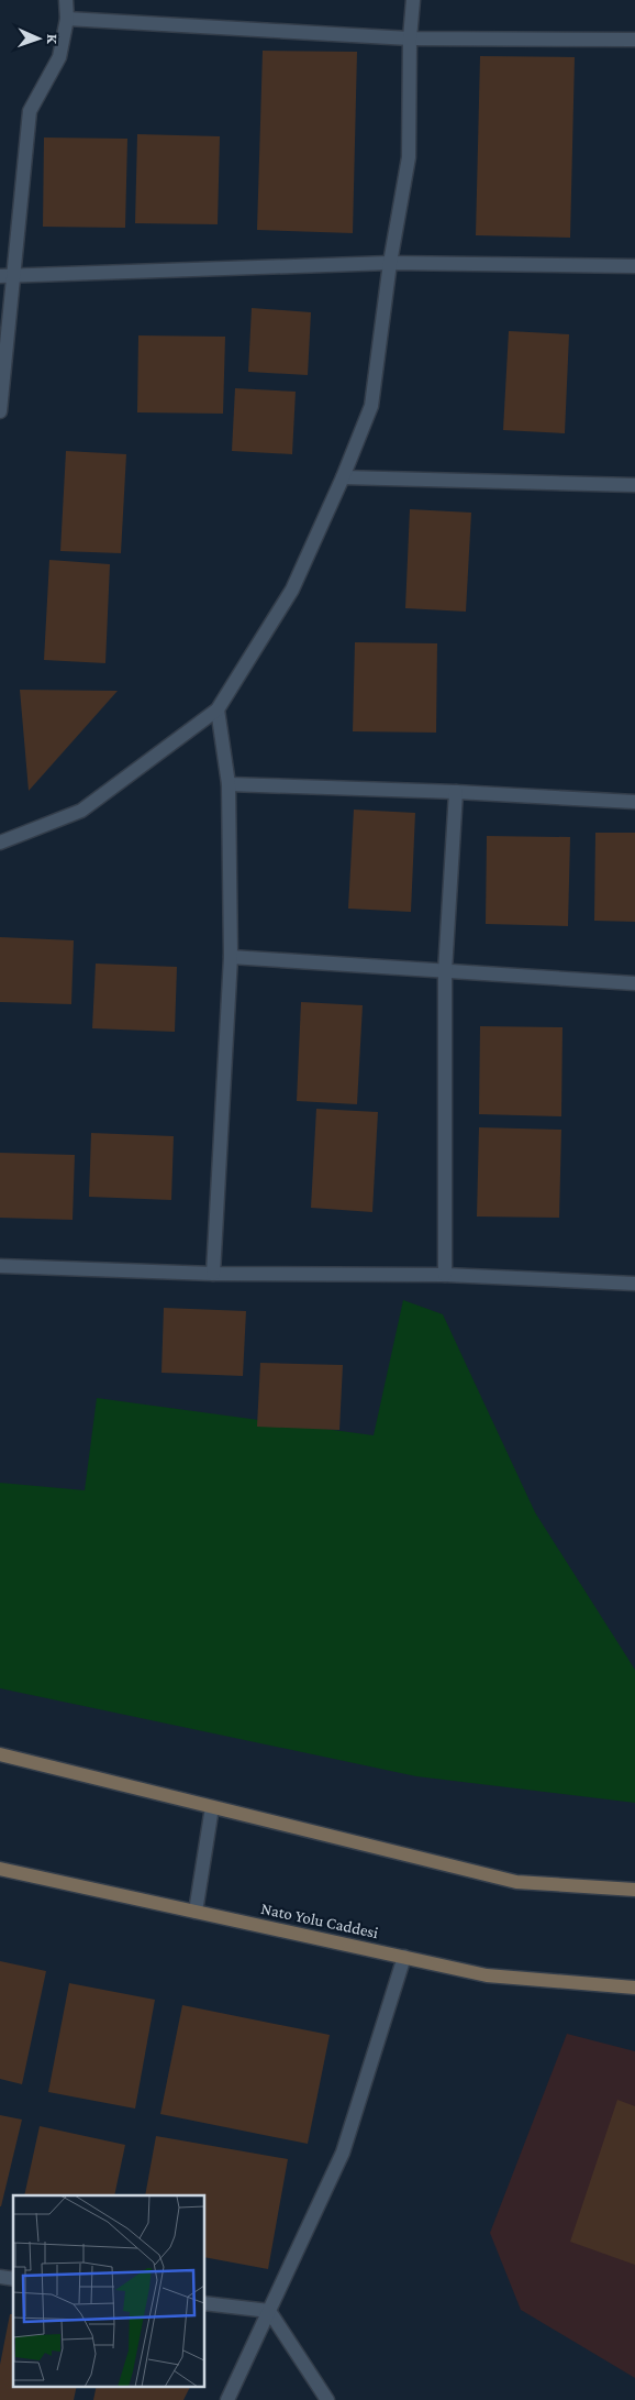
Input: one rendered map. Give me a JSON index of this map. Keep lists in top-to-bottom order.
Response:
{
  "streets": {
    "main road": ["Nato Yolu Caddesi"]
  },
  "north": "right"
}
